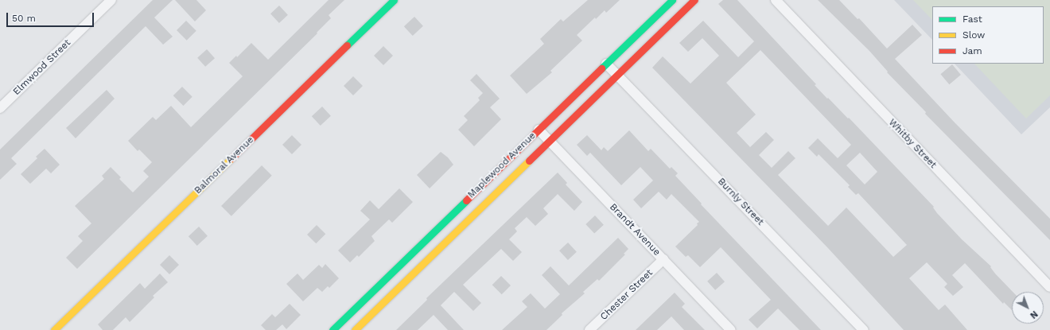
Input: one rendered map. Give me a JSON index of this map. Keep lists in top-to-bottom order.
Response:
{
  "streets": {
    "street": [
      "Elmwood Street",
      "Whitby Street",
      "Balmoral Avenue",
      "Maplewood Avenue",
      "Burnly Street",
      "Brandt Avenue",
      "Chester Street"
    ]
  },
  "crossings": [
    ["Maplewood Avenue", "Burnly Street"],
    ["Maplewood Avenue", "Brandt Avenue"],
    ["Brandt Avenue", "Chester Street"]
  ],
  "legend": ["Fast", "Slow", "Jam"],
  "scale_bar": "50 m",
  "north": "bottom right"
}
